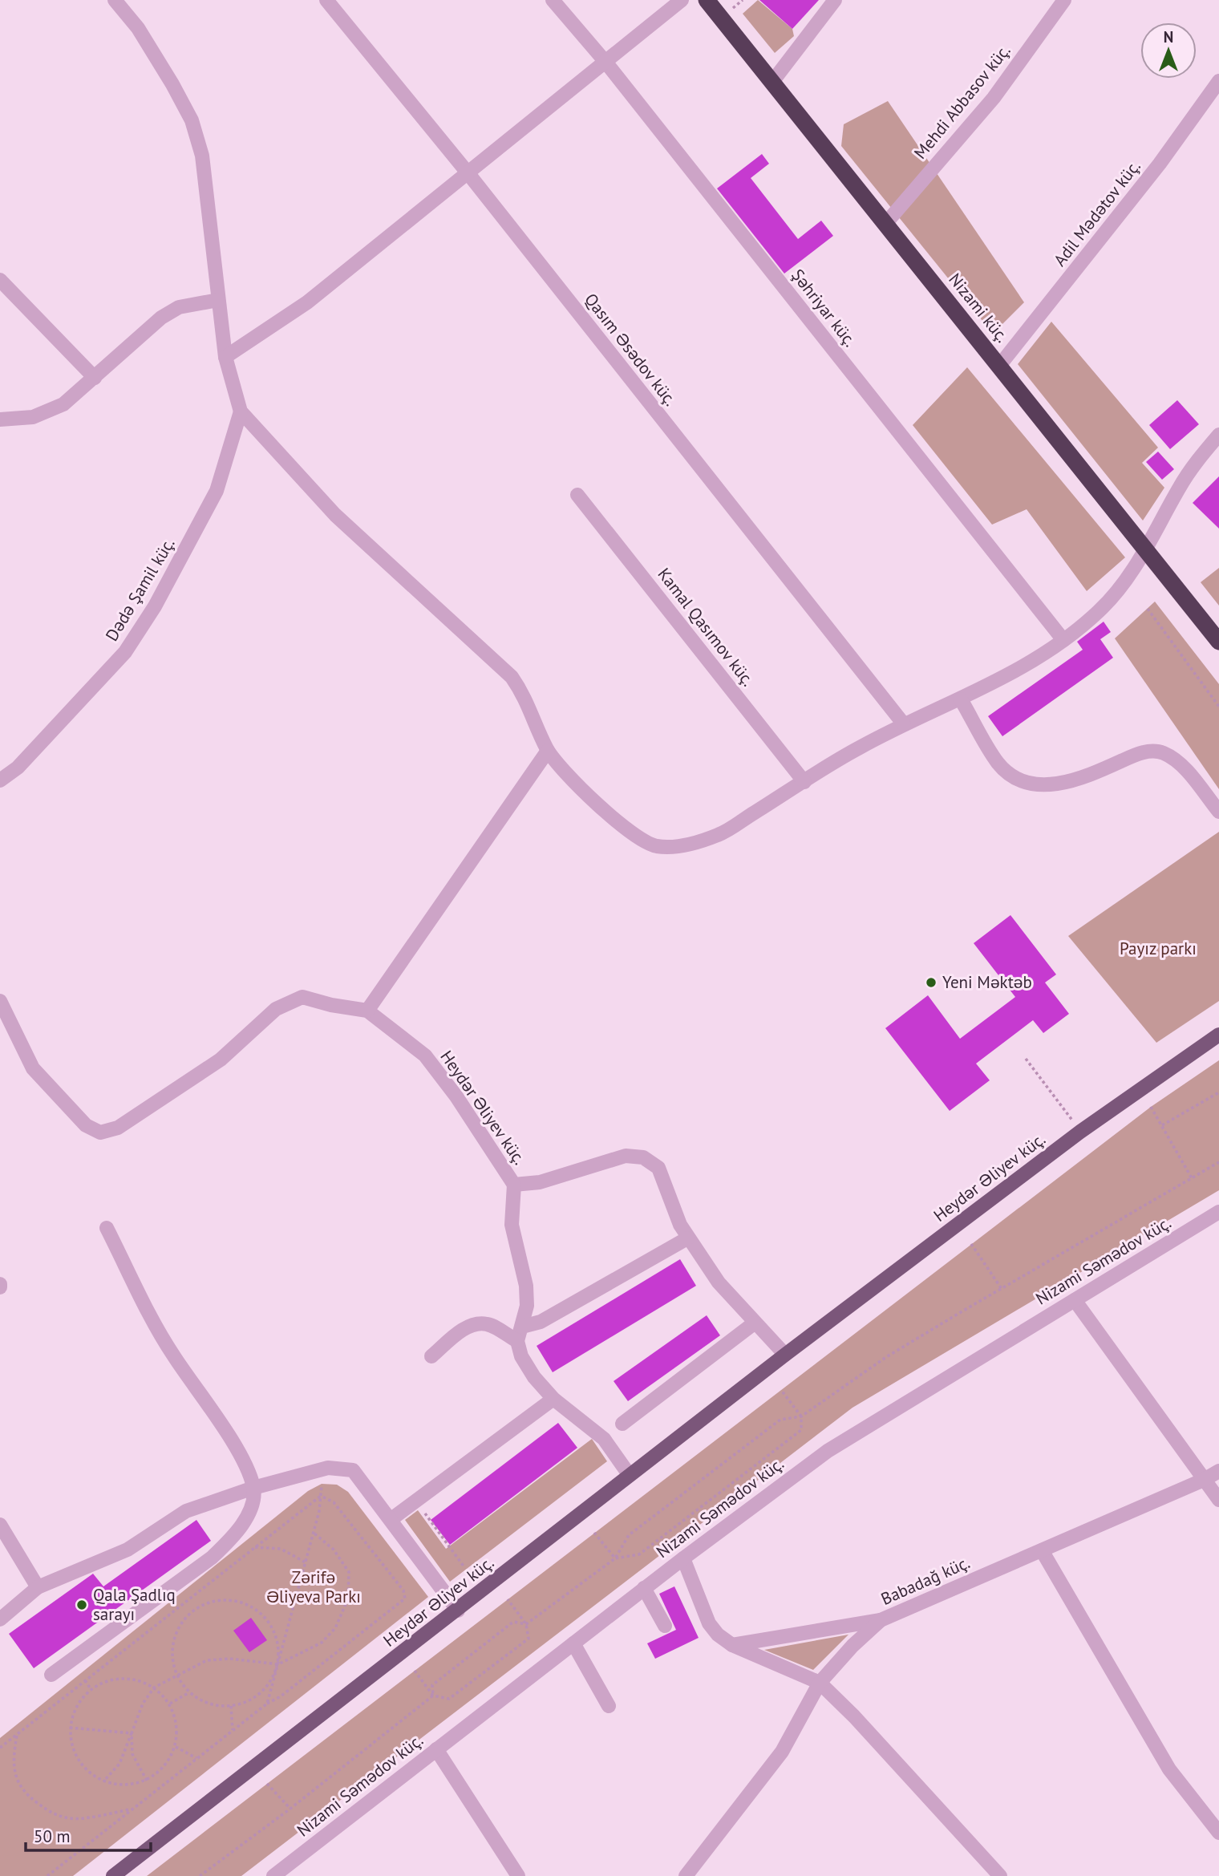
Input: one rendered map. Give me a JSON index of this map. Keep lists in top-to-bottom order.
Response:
{
  "streets": {
    "highway": ["Nizami küç."],
    "main road": ["Heydər Əliyev küç."],
    "street": [
      "Mehdi Abbasov küç.",
      "Adil Mədətov küç.",
      "Şəhriyar küç.",
      "Qasım Əsədov küç.",
      "Dədə Şamil küç.",
      "Kamal Qasımov küç.",
      "Nizami Səmədov küç.",
      "Babadağ küç."
    ]
  },
  "crossings": [
    ["Mehdi Abbasov küç.", "Nizami küç."],
    ["Adil Mədətov küç.", "Nizami küç."]
  ],
  "parks": ["Payız parkı", "Zərifə Əliyeva Parkı"],
  "places": ["Yeni Məktəb", "Qala Şadlıq sarayı"],
  "scale_bar": "50 m",
  "north": "top"
}
